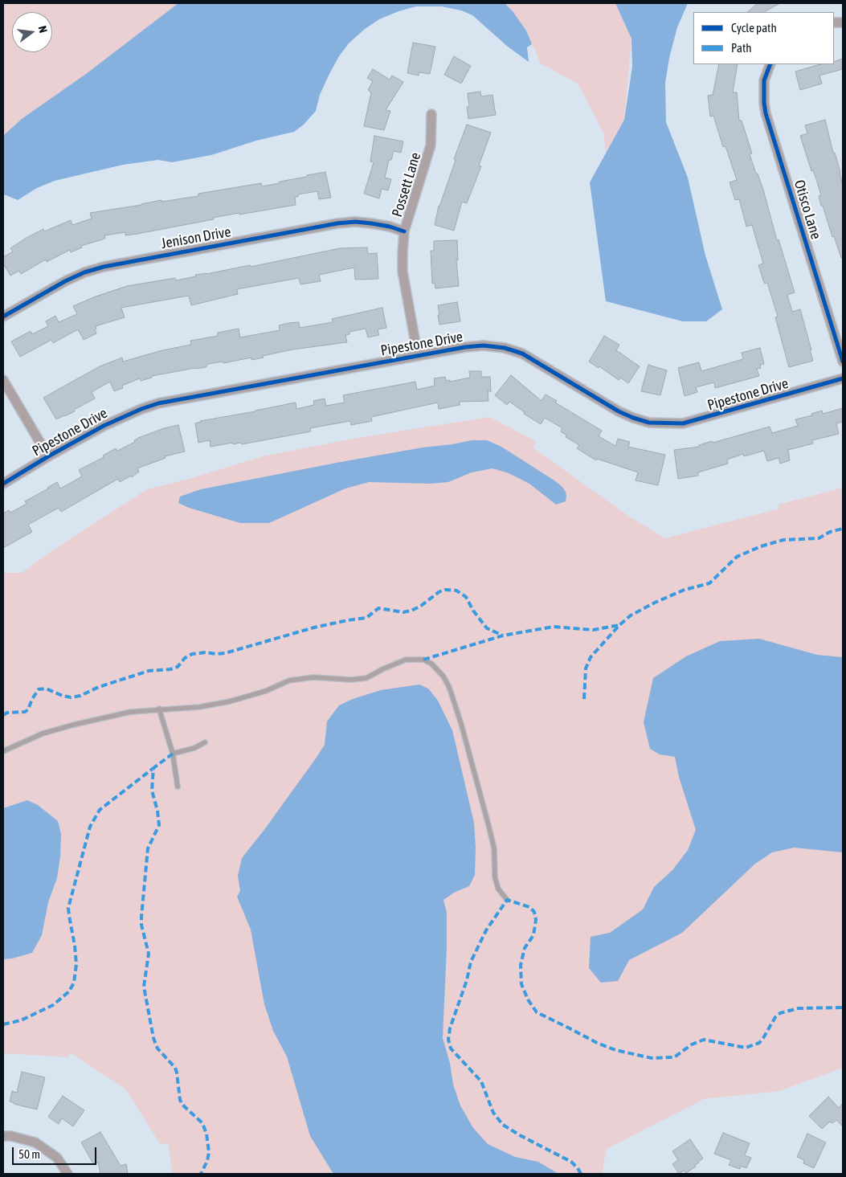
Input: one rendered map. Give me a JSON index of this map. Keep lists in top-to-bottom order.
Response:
{
  "streets": {
    "street": [
      "Possett Lane",
      "Otisco Lane",
      "Jenison Drive",
      "Pipestone Drive"
    ]
  },
  "crossings": [
    ["Possett Lane", "Jenison Drive"],
    ["Possett Lane", "Pipestone Drive"]
  ],
  "legend": ["Cycle path", "Path"],
  "scale_bar": "50 m",
  "north": "right"
}
